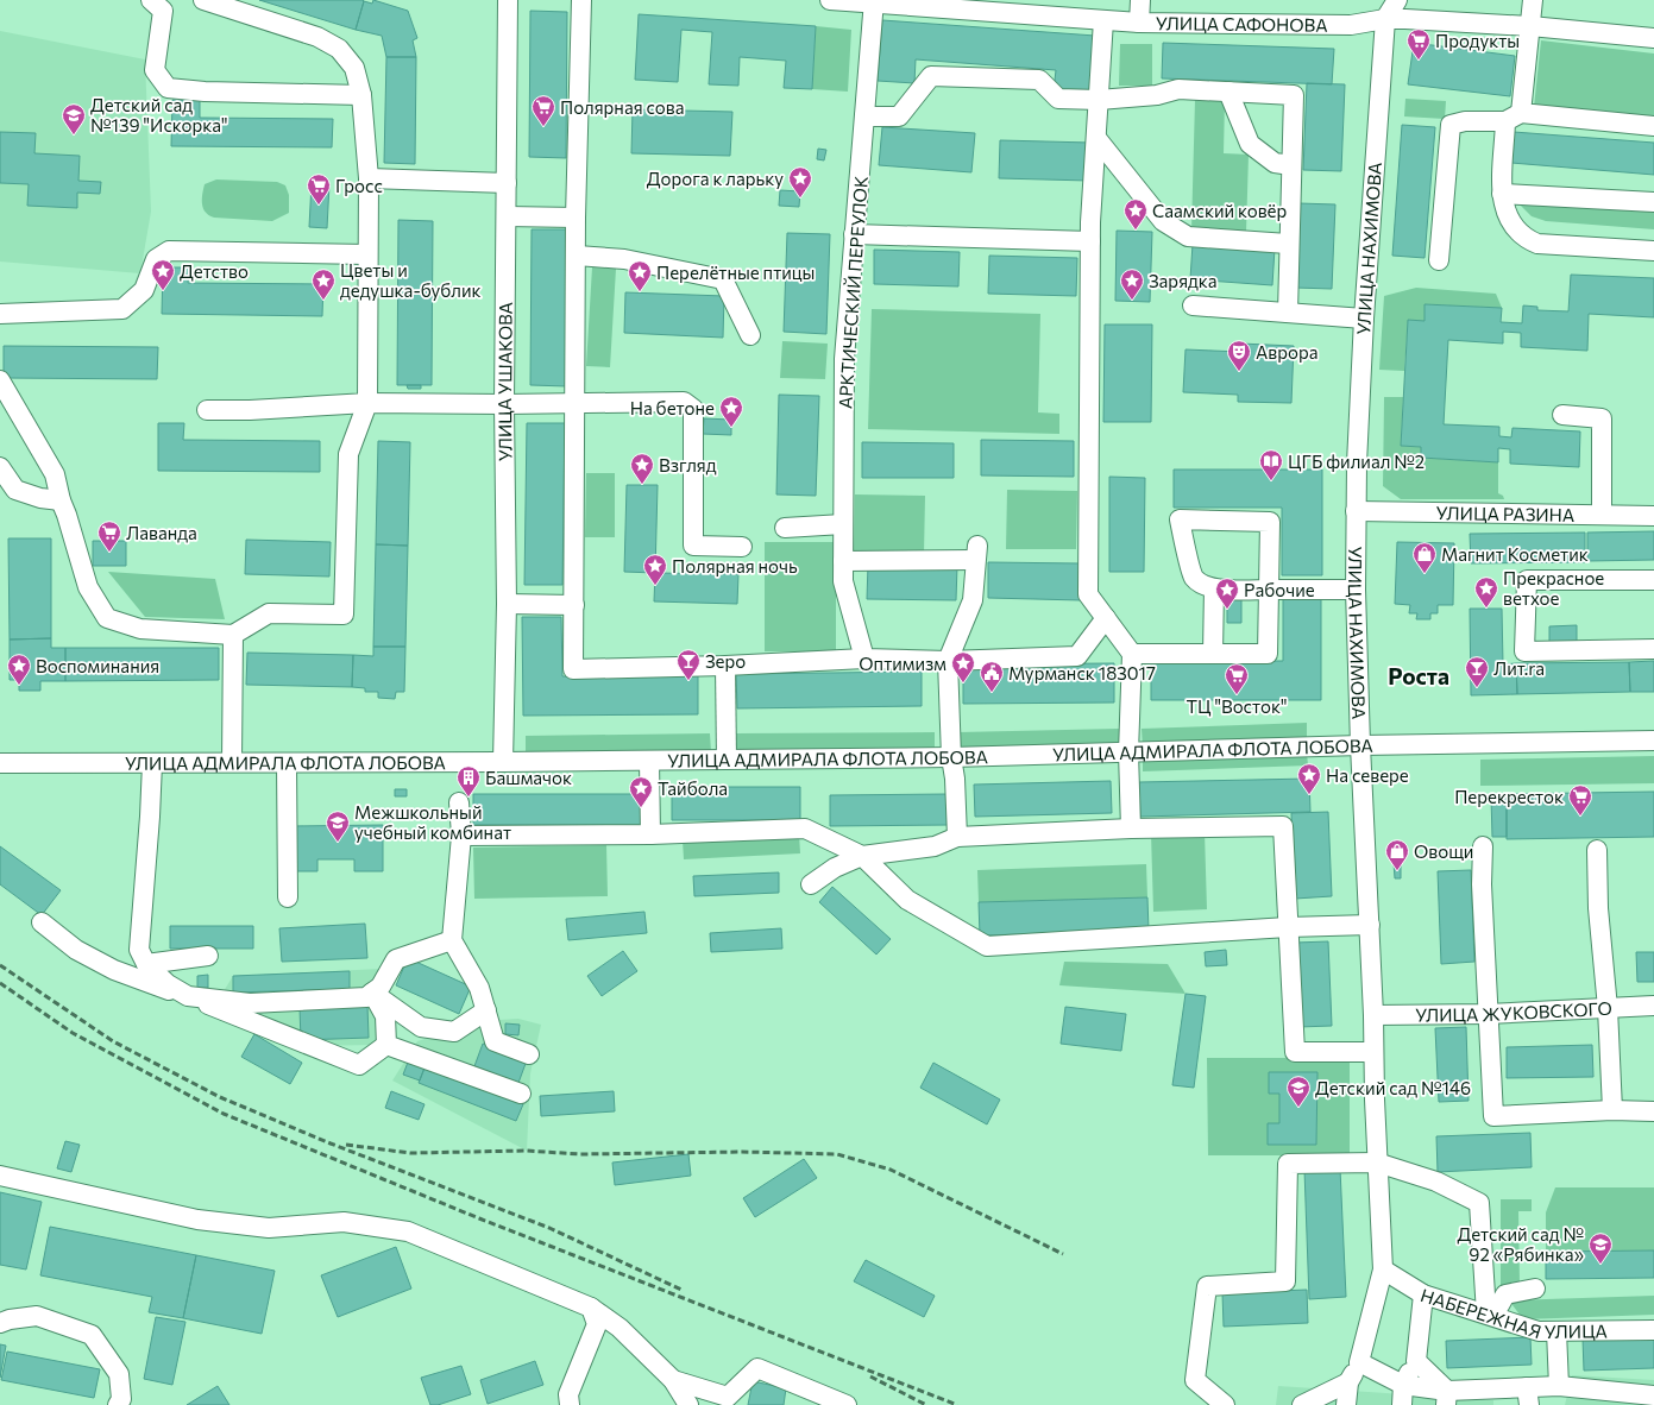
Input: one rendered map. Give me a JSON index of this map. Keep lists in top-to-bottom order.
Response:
{
  "streets": {
    "street": [
      "УЛИЦА САФОНОВА",
      "УЛИЦА НАХИМОВА",
      "АРКТИЧЕСКИЙ ПЕРЕУЛОК",
      "УЛИЦА УШАКОВА",
      "УЛИЦА РАЗИНА",
      "УЛИЦА АДМИРАЛА ФЛОТА ЛОБОВА",
      "УЛИЦА ЖУКОВСКОГО",
      "НАБЕРЕЖНАЯ УЛИЦА"
    ]
  },
  "crossings": [
    ["УЛИЦА САФОНОВА", "УЛИЦА НАХИМОВА"],
    ["УЛИЦА САФОНОВА", "АРКТИЧЕСКИЙ ПЕРЕУЛОК"],
    ["УЛИЦА НАХИМОВА", "УЛИЦА РАЗИНА"],
    ["УЛИЦА НАХИМОВА", "УЛИЦА АДМИРАЛА ФЛОТА ЛОБОВА"],
    ["УЛИЦА НАХИМОВА", "УЛИЦА ЖУКОВСКОГО"],
    ["УЛИЦА НАХИМОВА", "НАБЕРЕЖНАЯ УЛИЦА"],
    ["УЛИЦА УШАКОВА", "УЛИЦА АДМИРАЛА ФЛОТА ЛОБОВА"]
  ],
  "districts": ["Роста"],
  "places": {
    "supermarket": [
      "Продукты",
      "Полярная сова",
      "Гросс",
      "Лаванда",
      "ТЦ \"Восток\"",
      "Перекресток"
    ],
    "school or university": [
      "Детский сад №139 \"Искорка\"",
      "Межшкольный учебный комбинат",
      "Детский сад №146",
      "Детский сад № 92 «Рябинка»"
    ],
    "place": [
      "Дорога к ларьку",
      "Саамский ковёр",
      "Детство",
      "Перелётные птицы",
      "Цветы и дедушка-бублик",
      "Зарядка",
      "На бетоне",
      "Взгляд",
      "Полярная ночь",
      "Прекрасное ветхое",
      "Рабочие",
      "Оптимизм",
      "Воспоминания",
      "На севере",
      "Тайбола"
    ],
    "theatre": ["Аврора"],
    "library": ["ЦГБ филиал №2"],
    "shop": ["Магнит Косметик", "Овощи"],
    "bar": ["Зеро", "Лит.ra"],
    "public building": ["Мурманск 183017"],
    "building": ["Башмачок"]
  }
}
